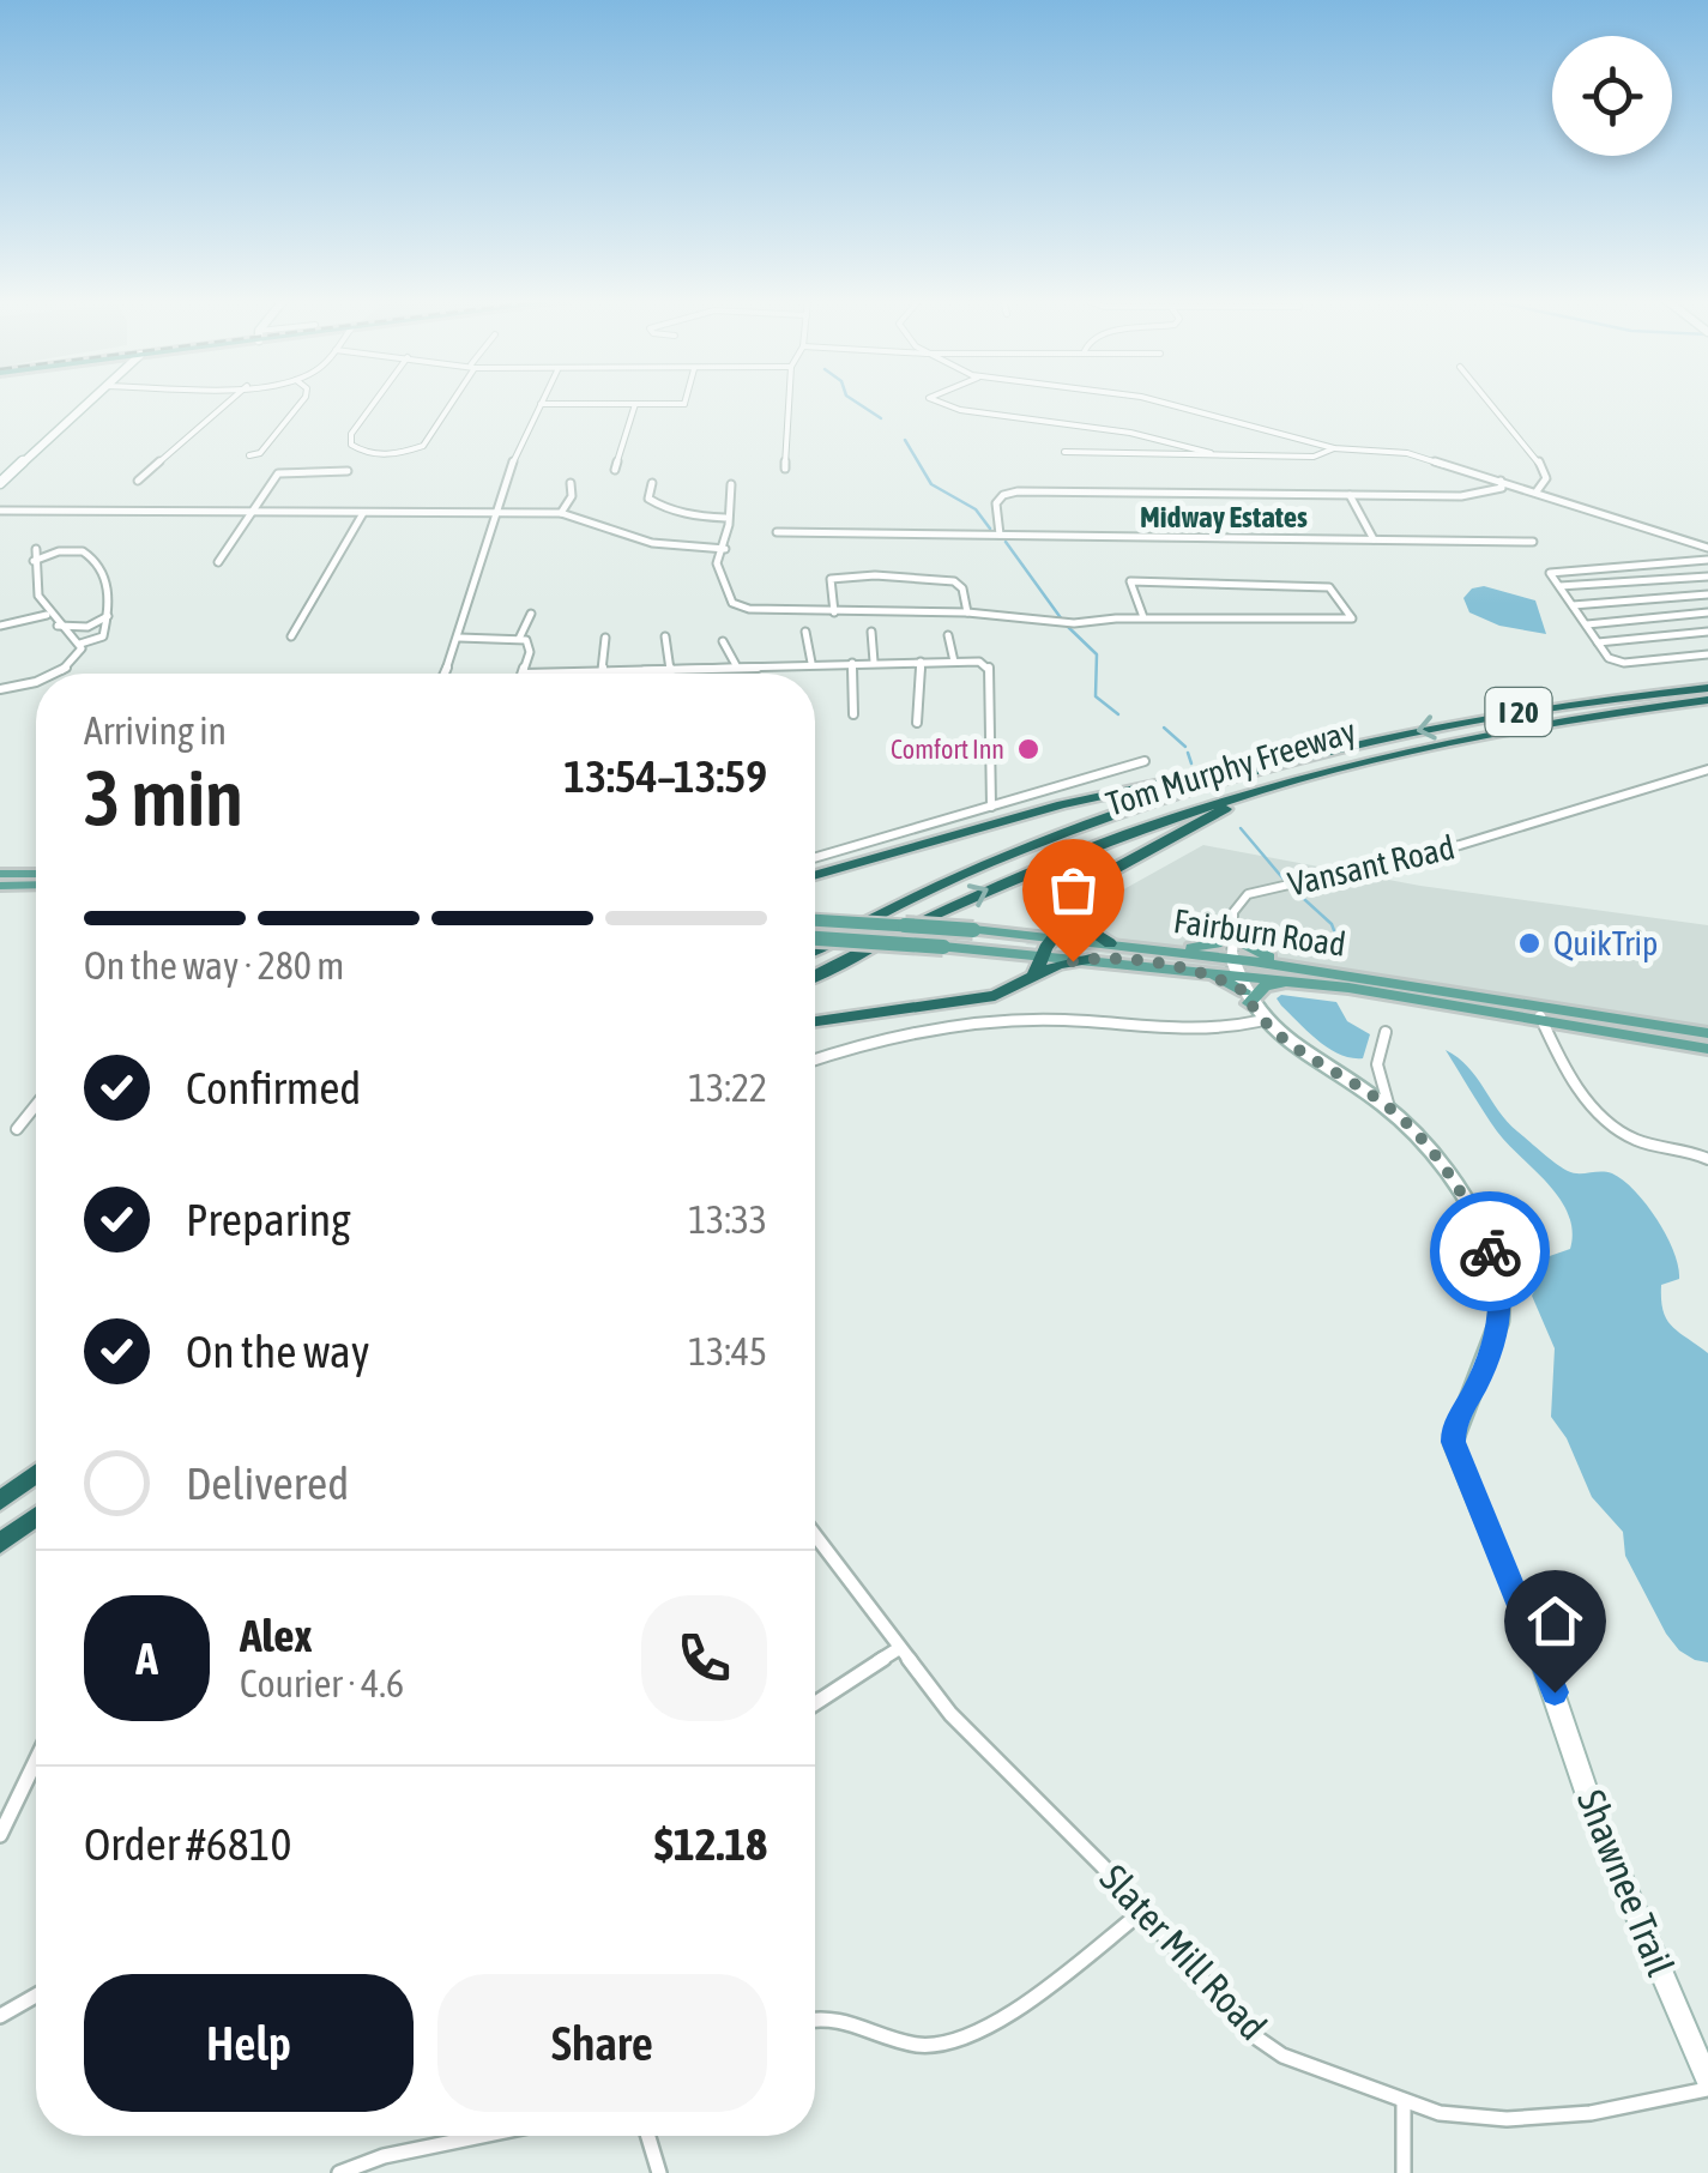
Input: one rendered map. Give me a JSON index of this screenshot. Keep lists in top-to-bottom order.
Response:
{
  "streets": {
    "highway": ["I 20", "Tom Murphy Freeway"],
    "main road": ["Fairburn Road"],
    "street": ["Vansant Road", "Shawnee Trail", "Slater Mill Road"]
  },
  "districts": ["Midway Estates"],
  "places": ["Comfort Inn", "QuikTrip"],
  "page": {
    "heading": ["3 min", "Arriving in", "13:54–13:59"],
    "panel": [
      "Alex",
      "Courier · 4.6",
      "Order #6810",
      "$12.18"
    ],
    "bar": "On the way · 280 m",
    "list": [
      ["Confirmed", "13:22"],
      ["Preparing", "13:33"],
      ["On the way", "13:45"],
      "Delivered"
    ],
    "round": "A",
    "buttons": ["Help", "Share"]
  }
}
